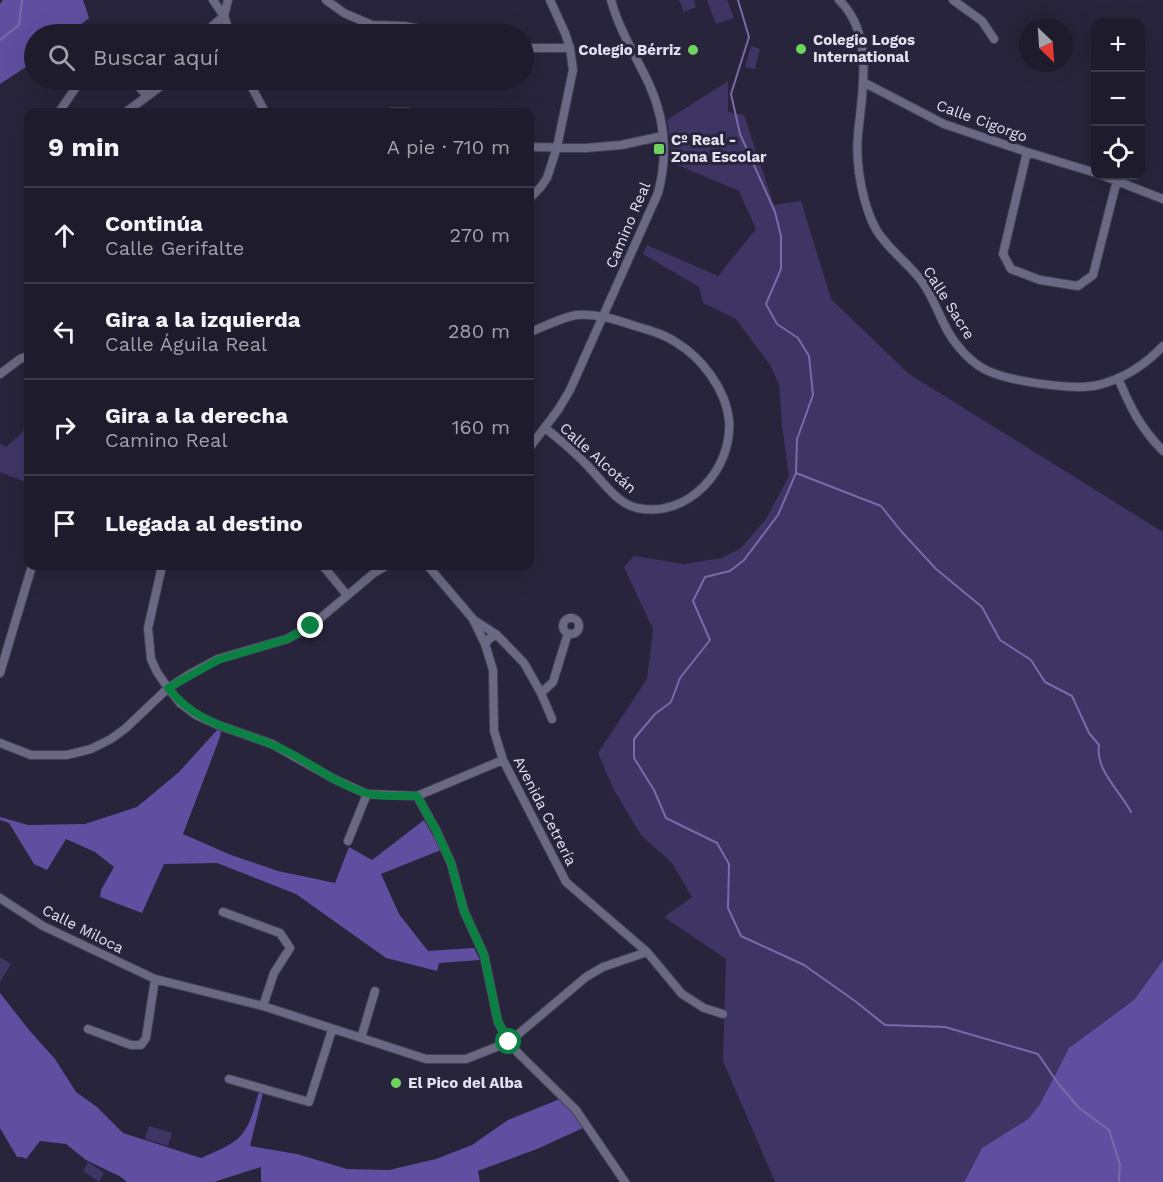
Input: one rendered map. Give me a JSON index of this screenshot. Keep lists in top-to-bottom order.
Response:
{
  "streets": {
    "street": [
      "Calle Cigorgo",
      "Camino Real",
      "Calle Sacre",
      "Calle Alcotán",
      "Avenida Cetrería",
      "Calle Miloca"
    ]
  },
  "crossings": [
    ["Calle Cigorgo", "Calle Sacre"],
    ["Camino Real", "Calle Alcotán"],
    ["Avenida Cetrería", "Calle Miloca"]
  ],
  "places": {
    "other": ["Colegio Logos International", "Colegio Bérriz", "El Pico del Alba"],
    "transit": ["Cº Real - Zona Escolar"]
  },
  "north": "bottom right",
  "page": {
    "map_buttons": ["+", "−"],
    "search": "Buscar aquí",
    "heading": ["9 min", "A pie · 710 m"],
    "list": [
      ["Continúa", "Calle Gerifalte", "270 m"],
      ["Gira a la izquierda", "Calle Águila Real", "280 m"],
      ["Gira a la derecha", "Camino Real", "160 m"],
      "Llegada al destino"
    ]
  }
}
